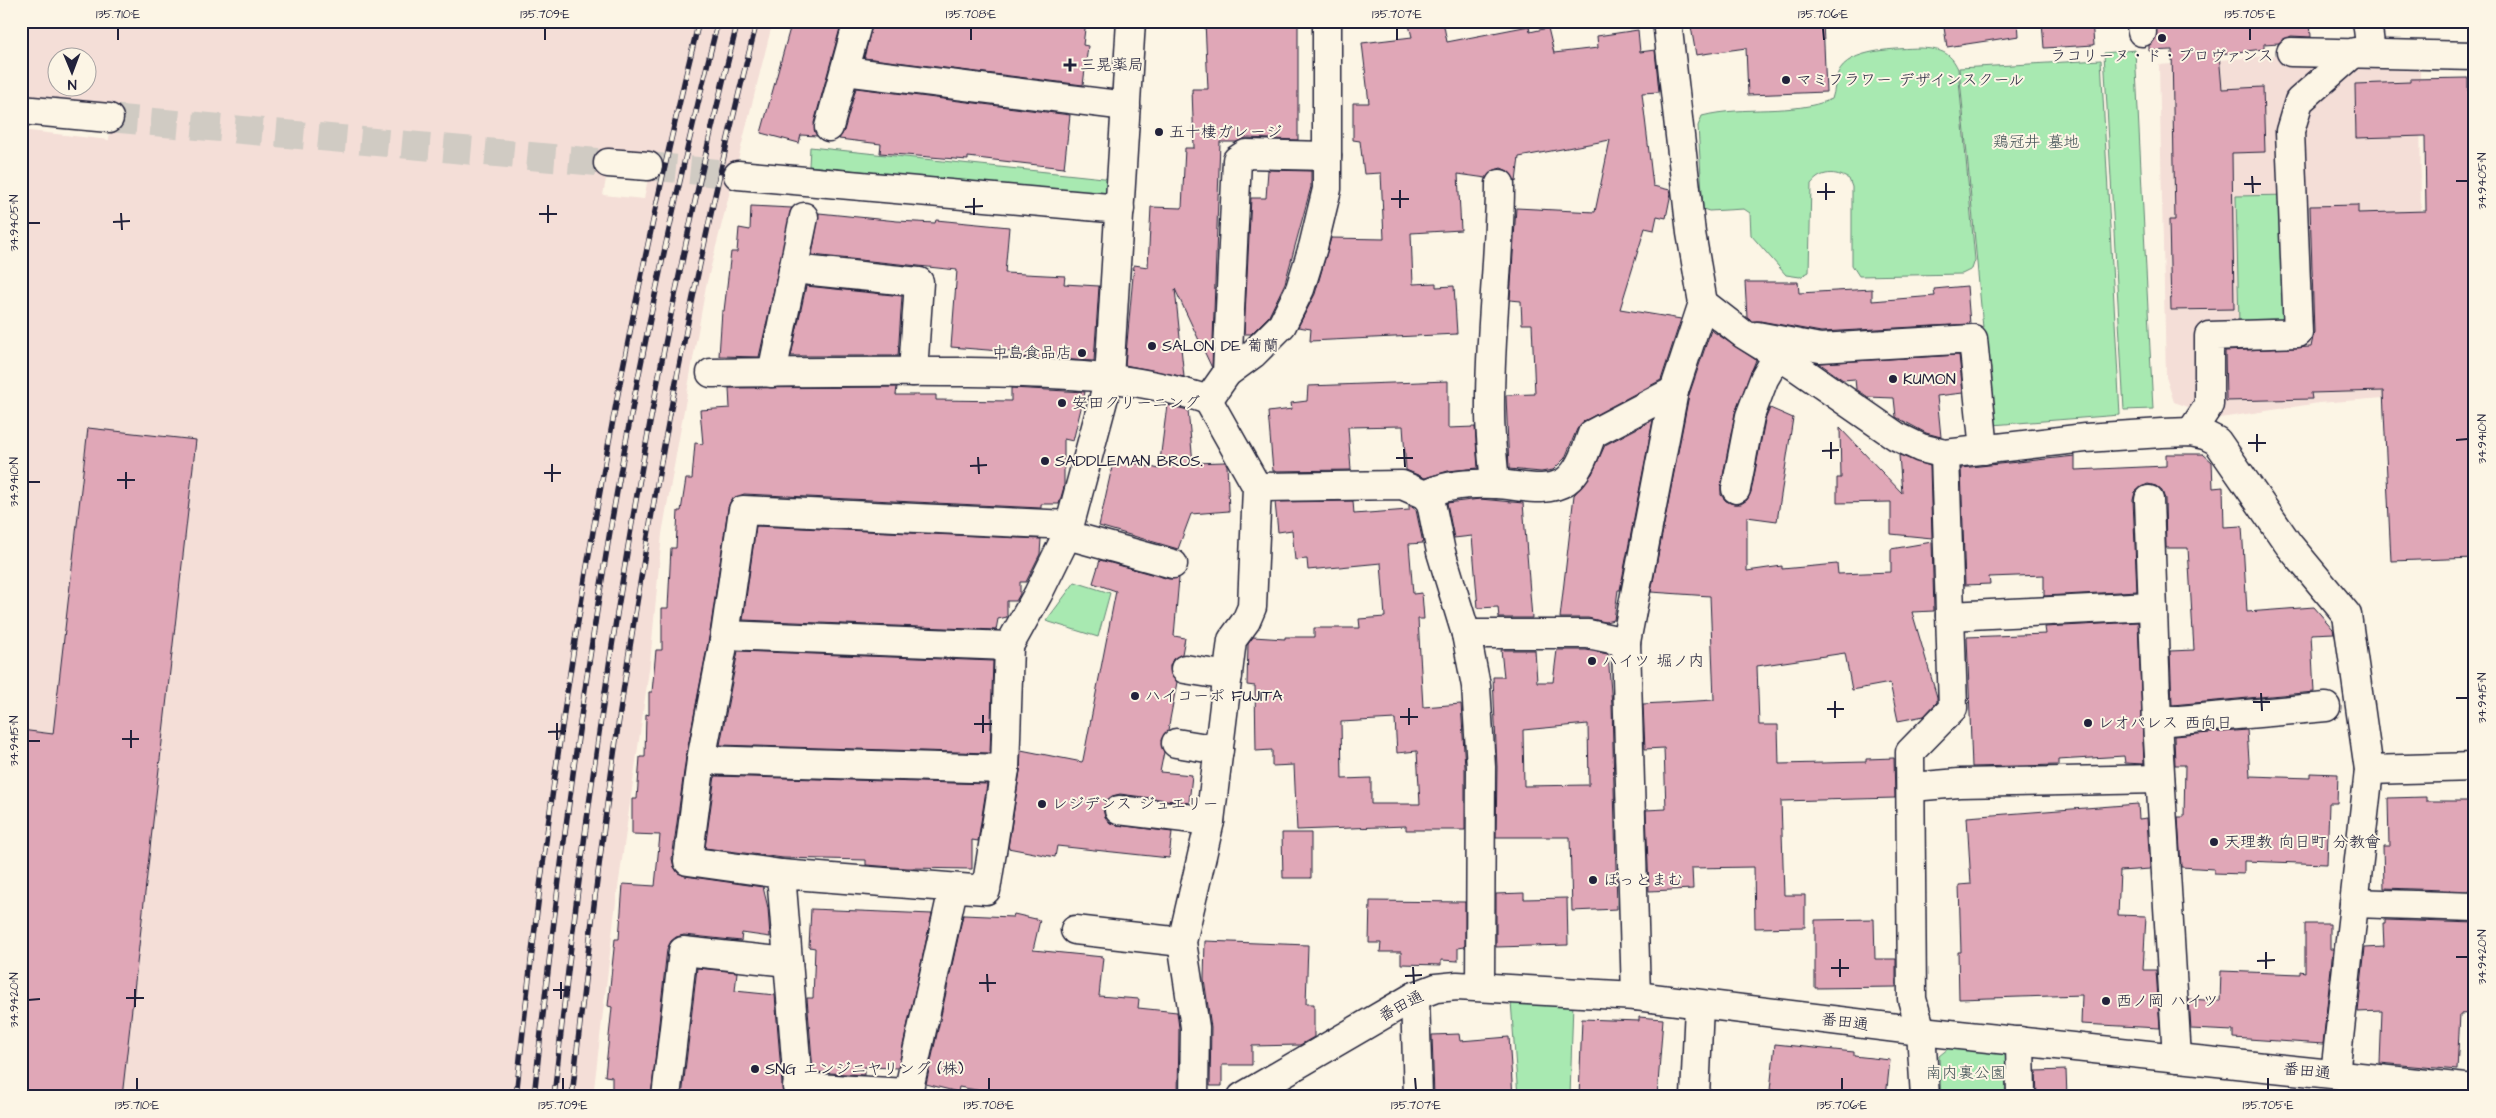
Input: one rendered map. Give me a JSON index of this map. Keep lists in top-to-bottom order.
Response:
{
  "streets": {
    "street": ["番田通"]
  },
  "parks": ["鶏冠井 墓地", "南内裏公園"],
  "places": {
    "other": [
      "ラコリーヌ・ド・プロヴァンス",
      "マミフラワー デザインスクール",
      "五十棲ガレージ",
      "SALON DE 葡蘭",
      "中島食品店",
      "KUMON",
      "安田クリーニング",
      "SADDLEMAN BROS.",
      "ハイツ 堀ノ内",
      "ハイコーポ FUJITA",
      "レオパレス 西向日",
      "レジデンス ジュエリー",
      "天理教 向日町 分教會",
      "ぽっとまむ",
      "西ノ岡 ハイツ",
      "SNG エンジニヤリング (株)"
    ],
    "health": ["三晃薬局"]
  },
  "north": "bottom",
  "coordinates": [
    "135.710°E",
    "135.709°E",
    "135.708°E",
    "135.707°E",
    "135.706°E",
    "135.705°E",
    "34.9405°N",
    "34.9410°N",
    "34.9415°N",
    "34.9420°N"
  ]
}
